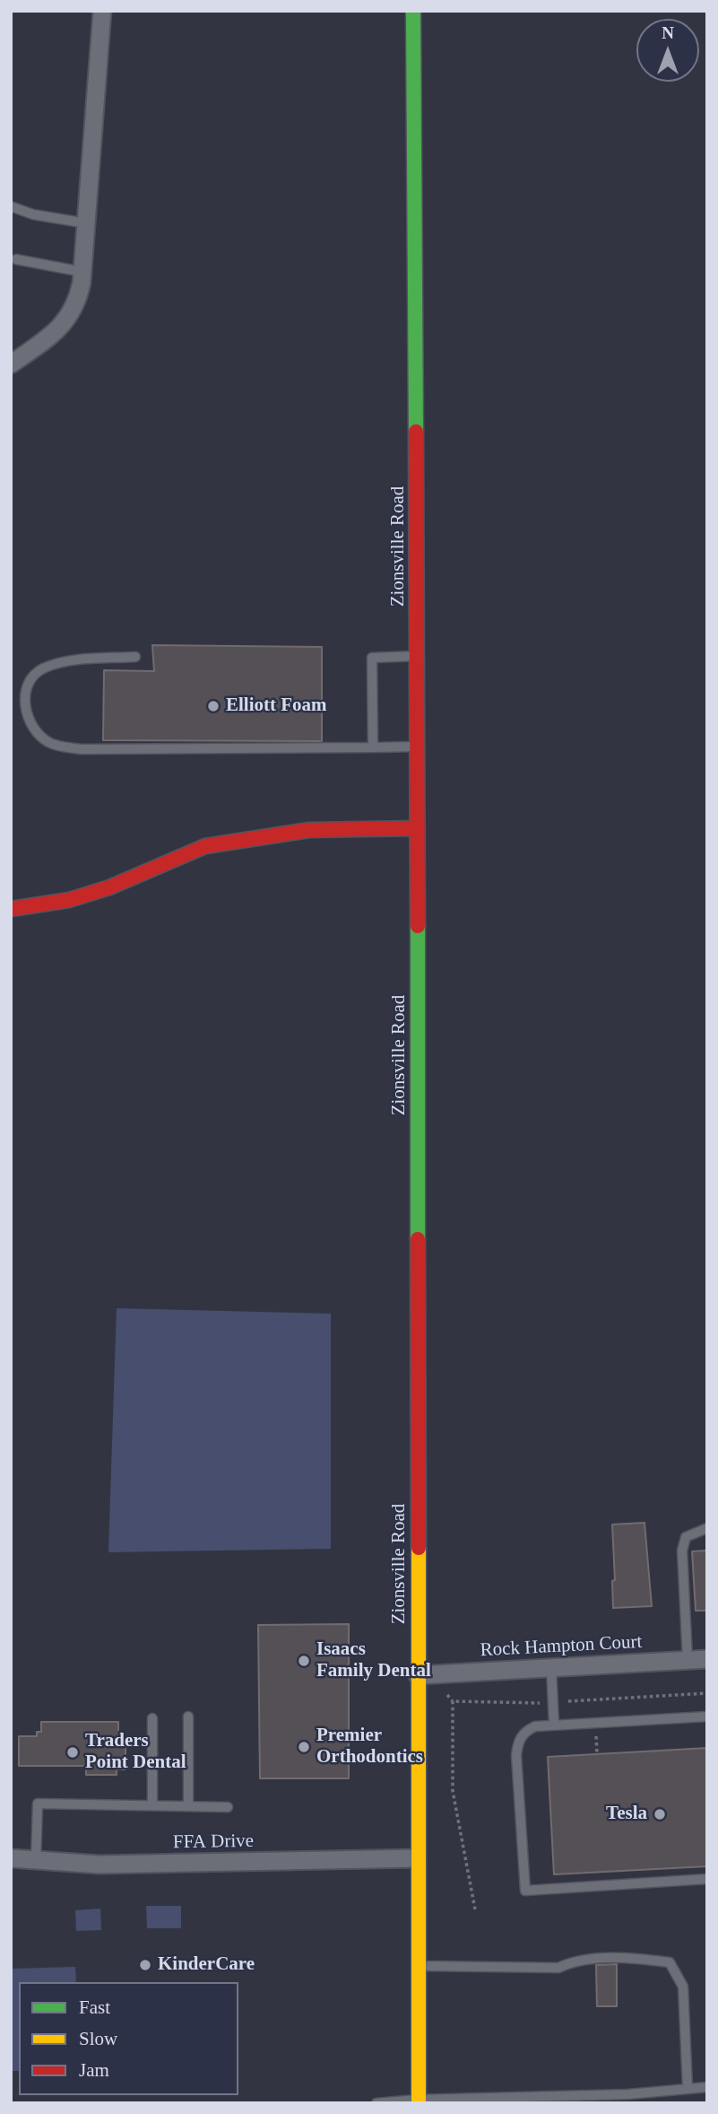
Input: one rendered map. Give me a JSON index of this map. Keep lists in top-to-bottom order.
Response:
{
  "streets": {
    "main road": ["Zionsville Road"],
    "street": ["Rock Hampton Court", "FFA Drive"]
  },
  "crossings": [
    ["Zionsville Road", "Rock Hampton Court"],
    ["Zionsville Road", "FFA Drive"]
  ],
  "places": [
    "Elliott Foam",
    "Isaacs Family Dental",
    "Premier Orthodontics",
    "Traders Point Dental",
    "Tesla",
    "KinderCare"
  ],
  "legend": ["Fast", "Slow", "Jam"],
  "north": "top"
}
